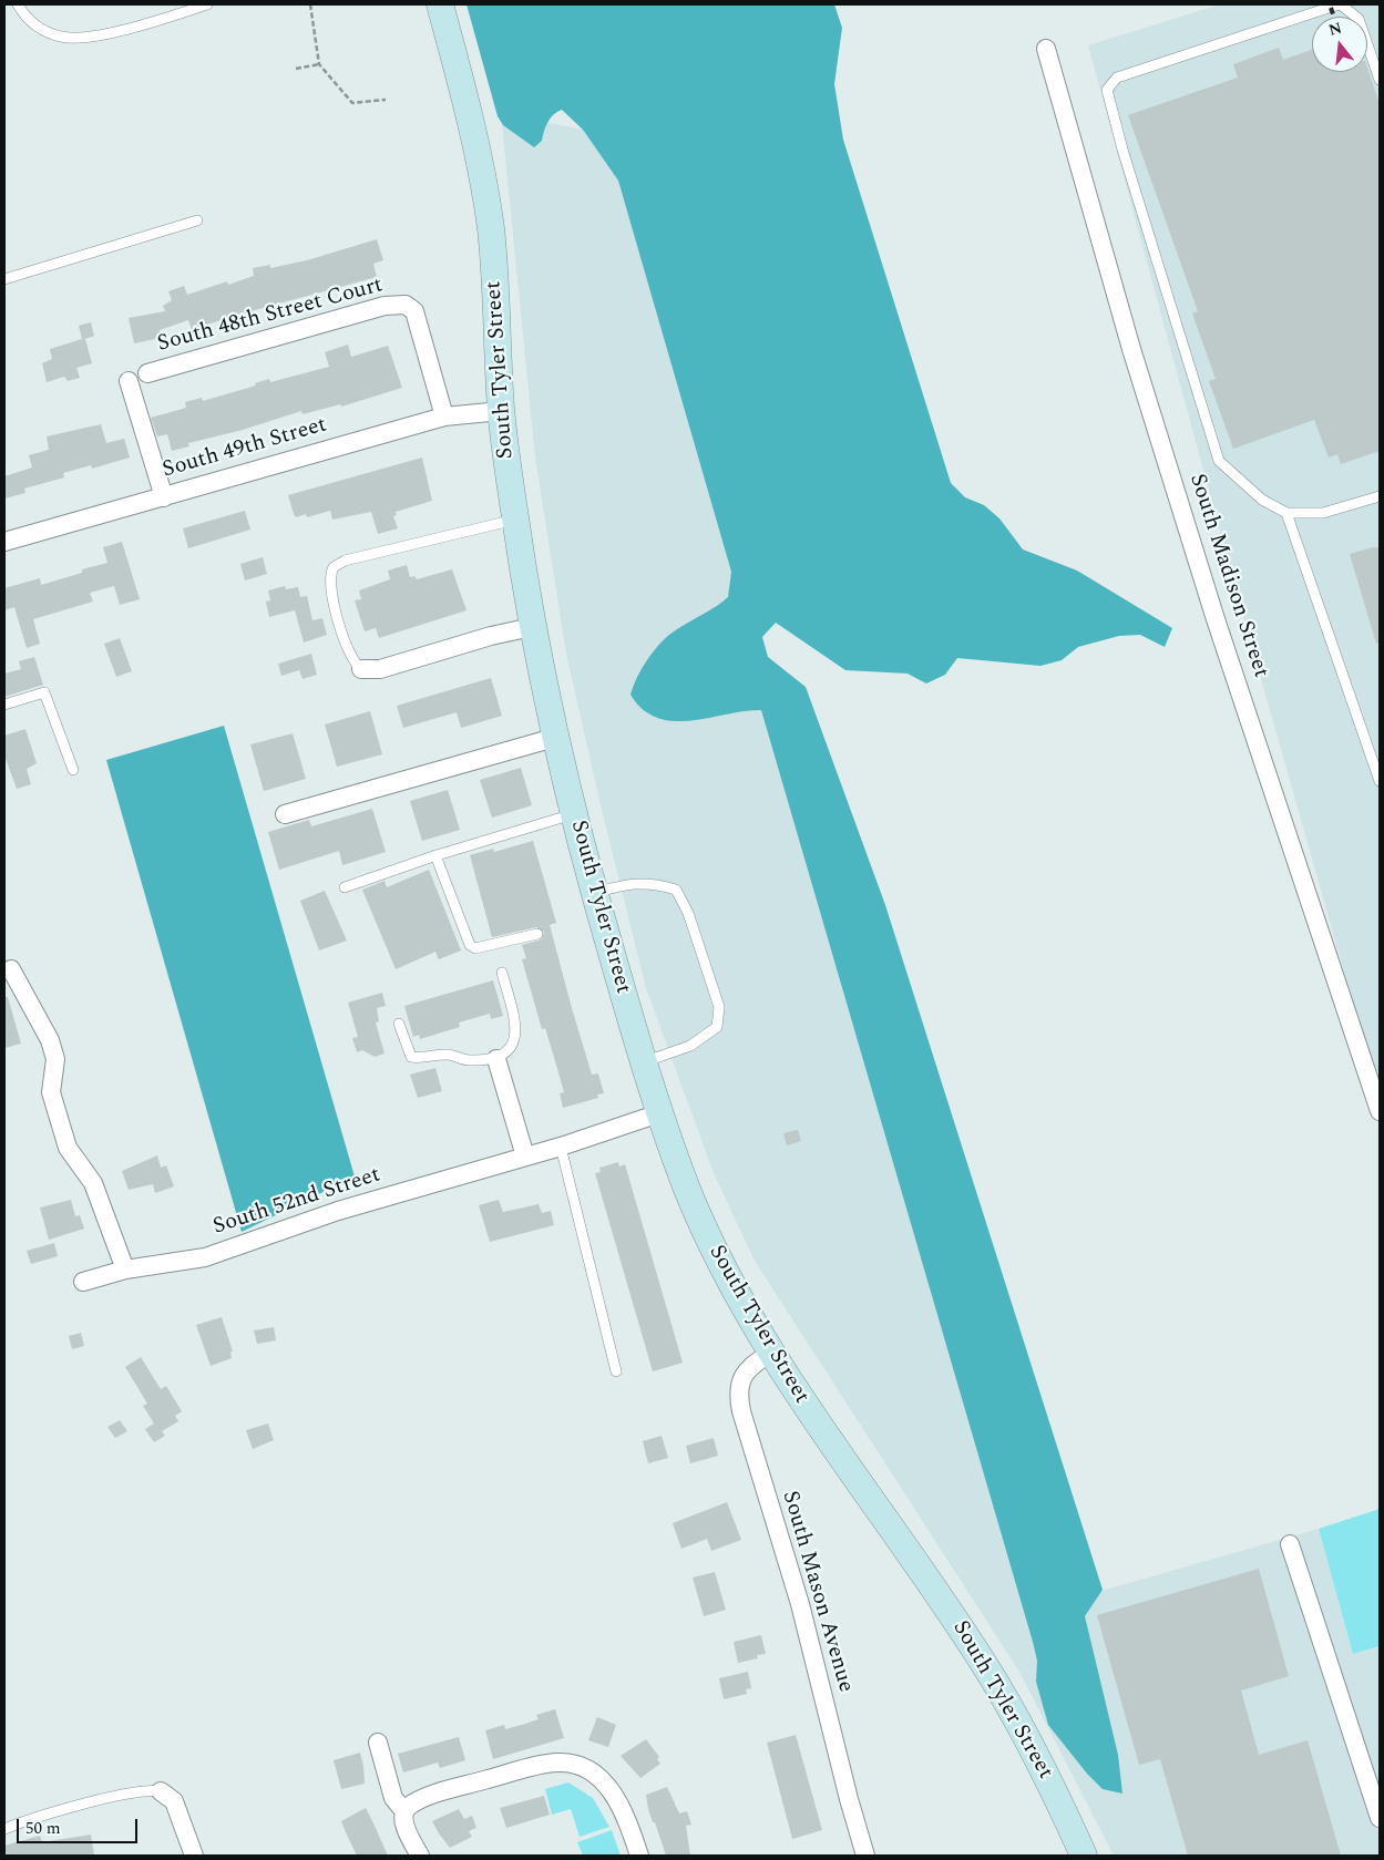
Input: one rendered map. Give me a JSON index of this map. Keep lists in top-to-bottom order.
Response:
{
  "streets": {
    "main road": ["South Tyler Street"],
    "street": [
      "South 48th Street Court",
      "South 49th Street",
      "South Madison Street",
      "South 52nd Street",
      "South Mason Avenue"
    ]
  },
  "crossings": [
    ["South 48th Street Court", "South 49th Street"],
    ["South Tyler Street", "South 49th Street"],
    ["South Tyler Street", "South 52nd Street"],
    ["South Tyler Street", "South Mason Avenue"]
  ],
  "scale_bar": "50 m",
  "north": "top"
}
